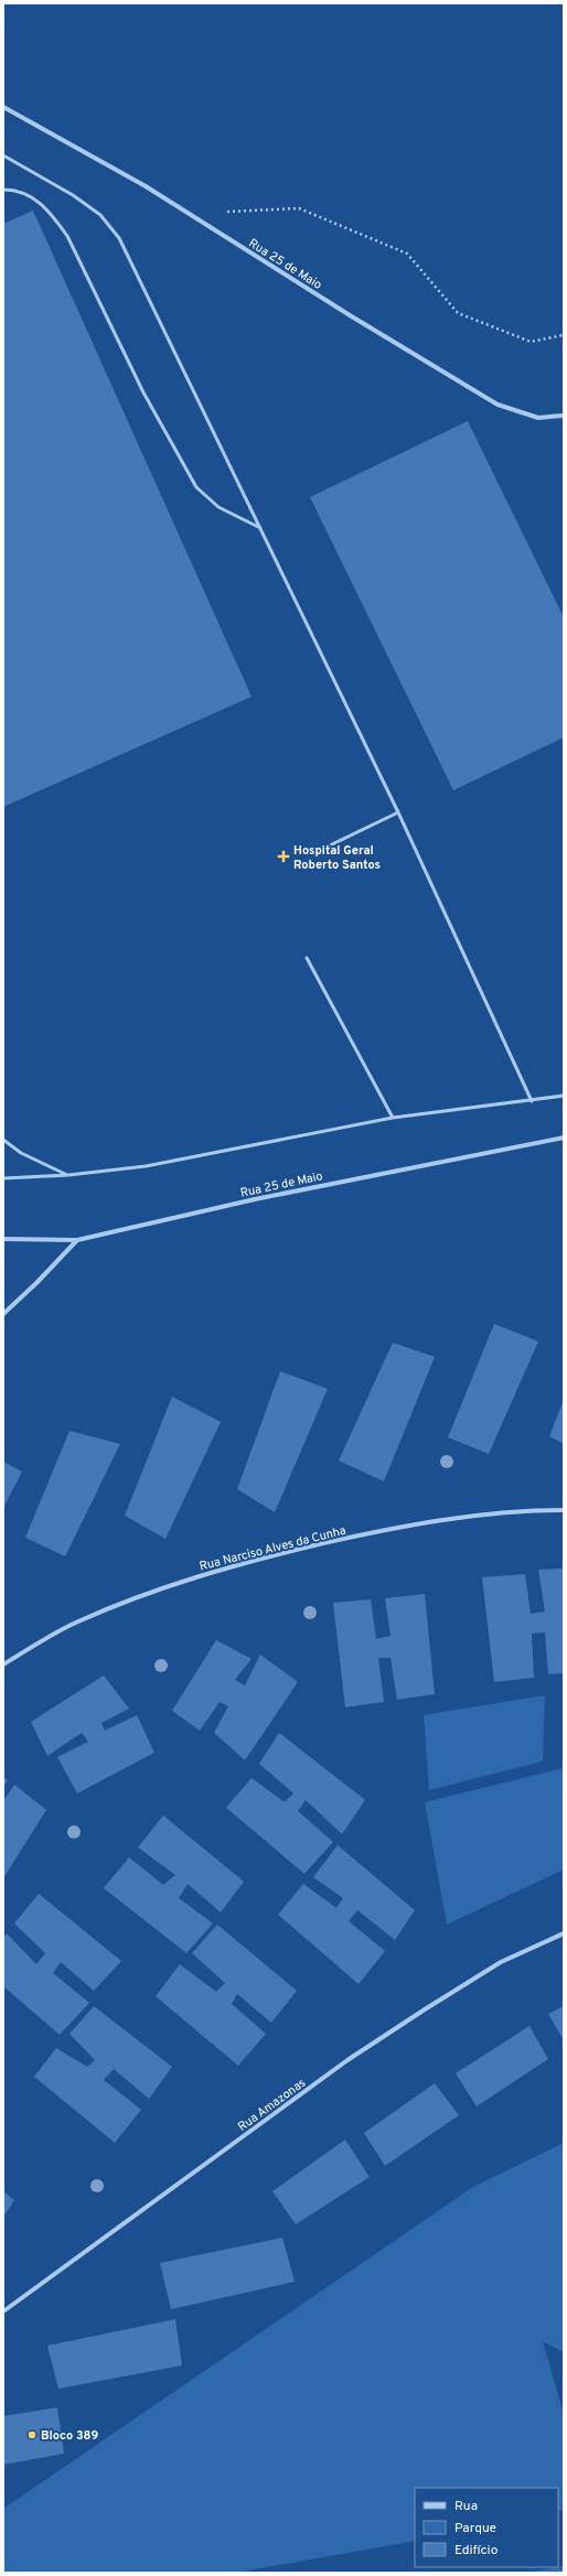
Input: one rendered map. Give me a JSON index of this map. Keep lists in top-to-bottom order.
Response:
{
  "streets": {
    "street": ["Rua 25 de Maio", "Rua Narciso Alves da Cunha", "Rua Amazonas"]
  },
  "places": {
    "health": ["Hospital Geral Roberto Santos"],
    "other": ["Bloco 389"]
  },
  "legend": ["Rua", "Parque", "Edifício"]
}
